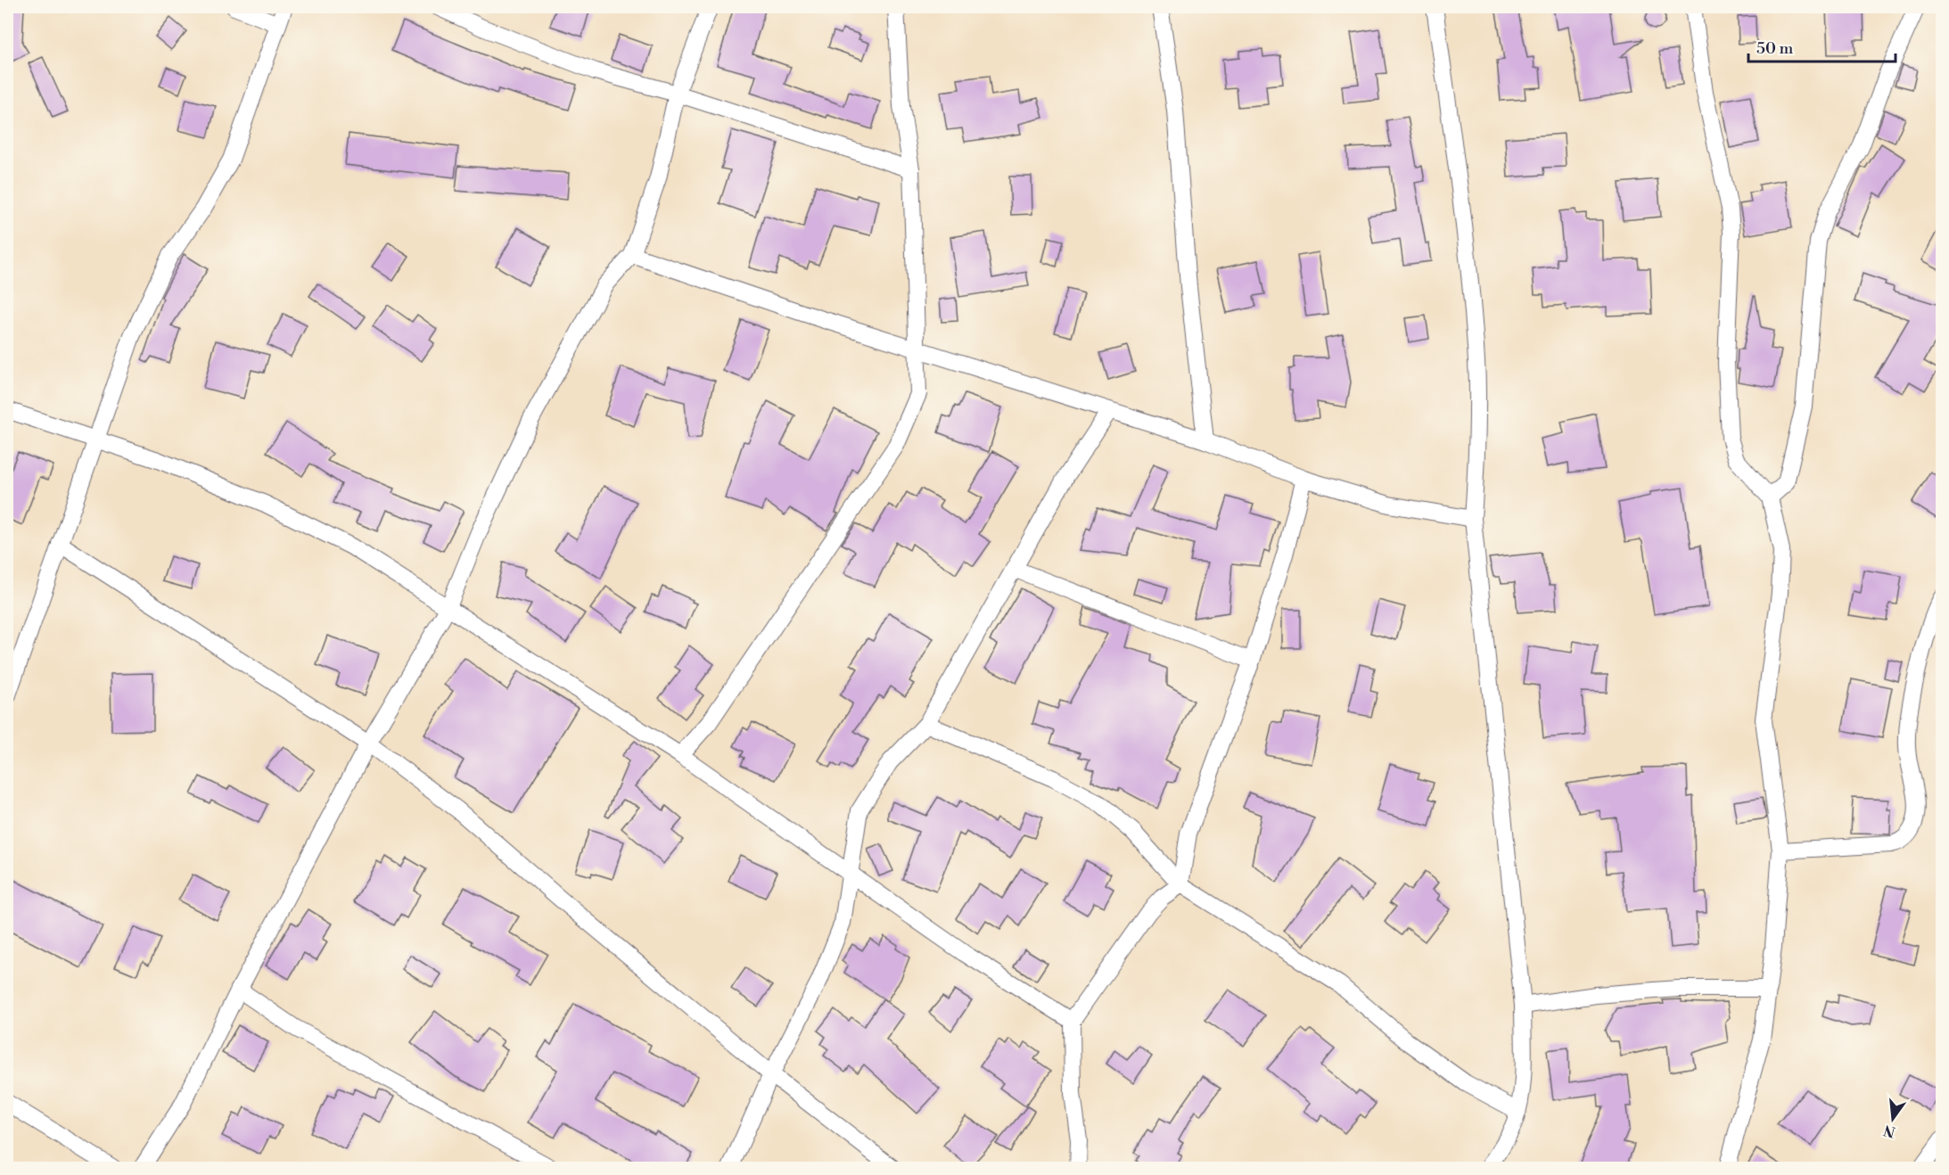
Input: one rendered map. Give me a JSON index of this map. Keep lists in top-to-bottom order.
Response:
{
  "scale_bar": "50 m",
  "north": "bottom"
}
